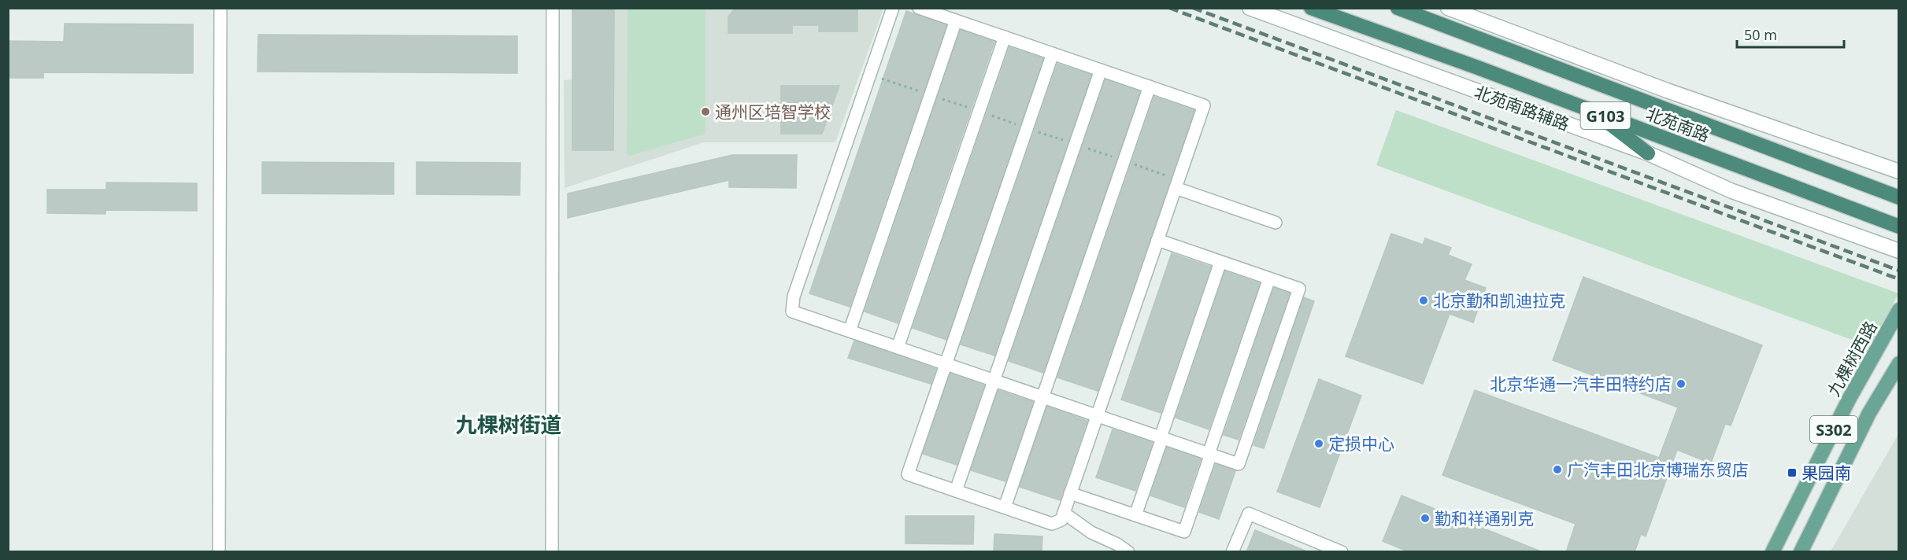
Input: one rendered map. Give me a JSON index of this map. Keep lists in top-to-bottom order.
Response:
{
  "streets": {
    "highway": ["G103", "北苑南路"],
    "main road": ["九棵树西路", "S302"],
    "street": ["北苑南路辅路"]
  },
  "districts": ["九棵树街道"],
  "places": {
    "other": [
      "通州区培智学校",
      "北京勤和凯迪拉克",
      "北京华通一汽丰田特约店",
      "定损中心",
      "广汽丰田北京博瑞东贸店",
      "勤和祥通别克"
    ],
    "transit": ["果园南"]
  },
  "scale_bar": "50 m"
}
